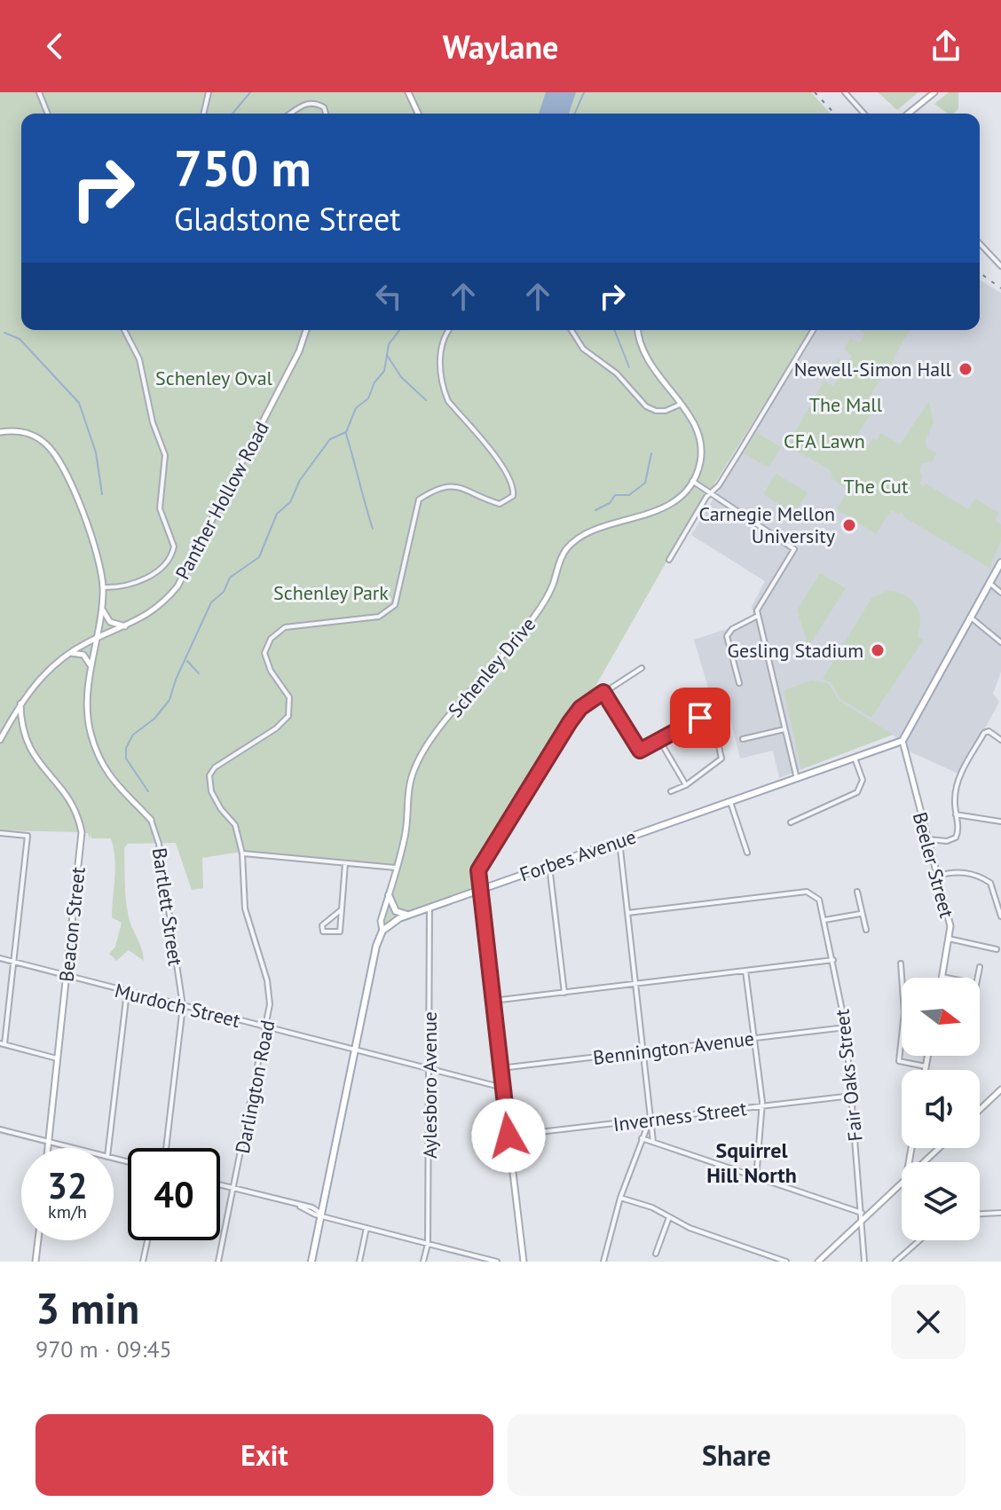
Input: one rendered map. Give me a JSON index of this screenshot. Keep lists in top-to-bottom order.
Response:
{
  "streets": {
    "main road": ["Forbes Avenue"],
    "street": [
      "Panther Hollow Road",
      "Schenley Drive",
      "Beeler Street",
      "Bartlett Street",
      "Beacon Street",
      "Murdoch Street",
      "Bennington Avenue",
      "Fair Oaks Street",
      "Aylesboro Avenue",
      "Darlington Road",
      "Inverness Street"
    ]
  },
  "crossings": [
    ["Panther Hollow Road", "Beacon Street"],
    ["Schenley Drive", "Forbes Avenue"],
    ["Forbes Avenue", "Beeler Street"],
    ["Forbes Avenue", "Aylesboro Avenue"],
    ["Bartlett Street", "Murdoch Street"],
    ["Beacon Street", "Murdoch Street"],
    ["Murdoch Street", "Aylesboro Avenue"],
    ["Murdoch Street", "Darlington Road"],
    ["Bennington Avenue", "Fair Oaks Street"],
    ["Fair Oaks Street", "Inverness Street"]
  ],
  "districts": ["Squirrel Hill North"],
  "parks": [
    "Schenley Oval",
    "The Mall",
    "CFA Lawn",
    "The Cut",
    "Schenley Park"
  ],
  "places": ["Newell-Simon Hall", "Carnegie Mellon University", "Gesling Stadium"],
  "north": "right",
  "page": {
    "header": "Waylane",
    "turn": ["750 m", "Gladstone Street"],
    "speed": "32 km/h",
    "limit": "40",
    "heading": ["3 min", "970 m · 09:45"],
    "buttons": ["Exit", "Share"]
  }
}
